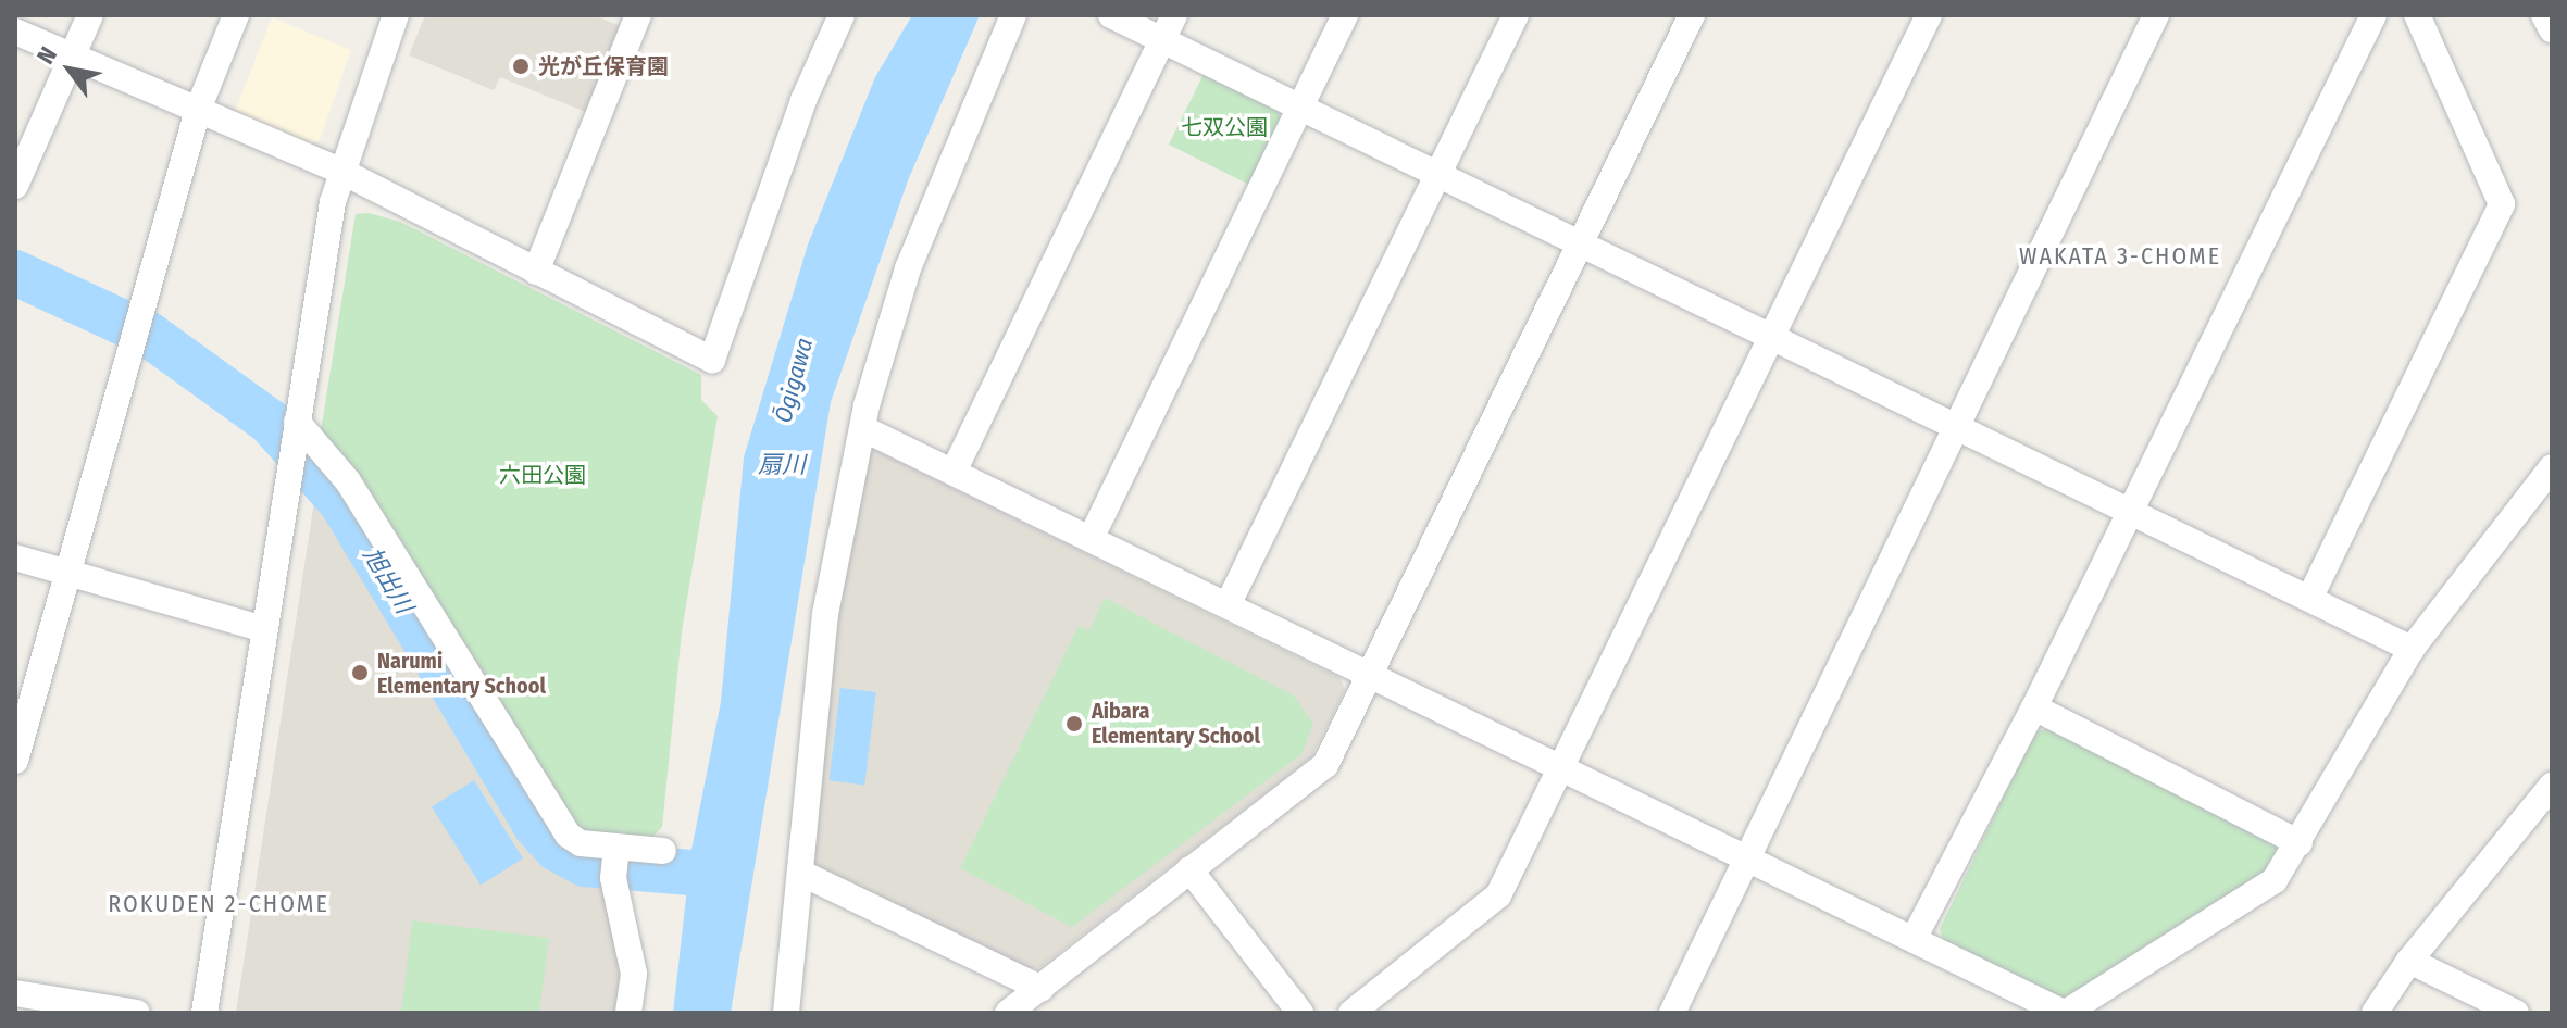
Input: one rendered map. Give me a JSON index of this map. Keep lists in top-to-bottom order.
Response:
{
  "districts": ["WAKATA 3-CHOME", "ROKUDEN 2-CHOME"],
  "water": ["Ōgigawa", "扇川", "旭出川"],
  "parks": ["七双公園", "六田公園"],
  "places": ["光が丘保育園", "Narumi Elementary School", "Aibara Elementary School"],
  "north": "top left"
}
